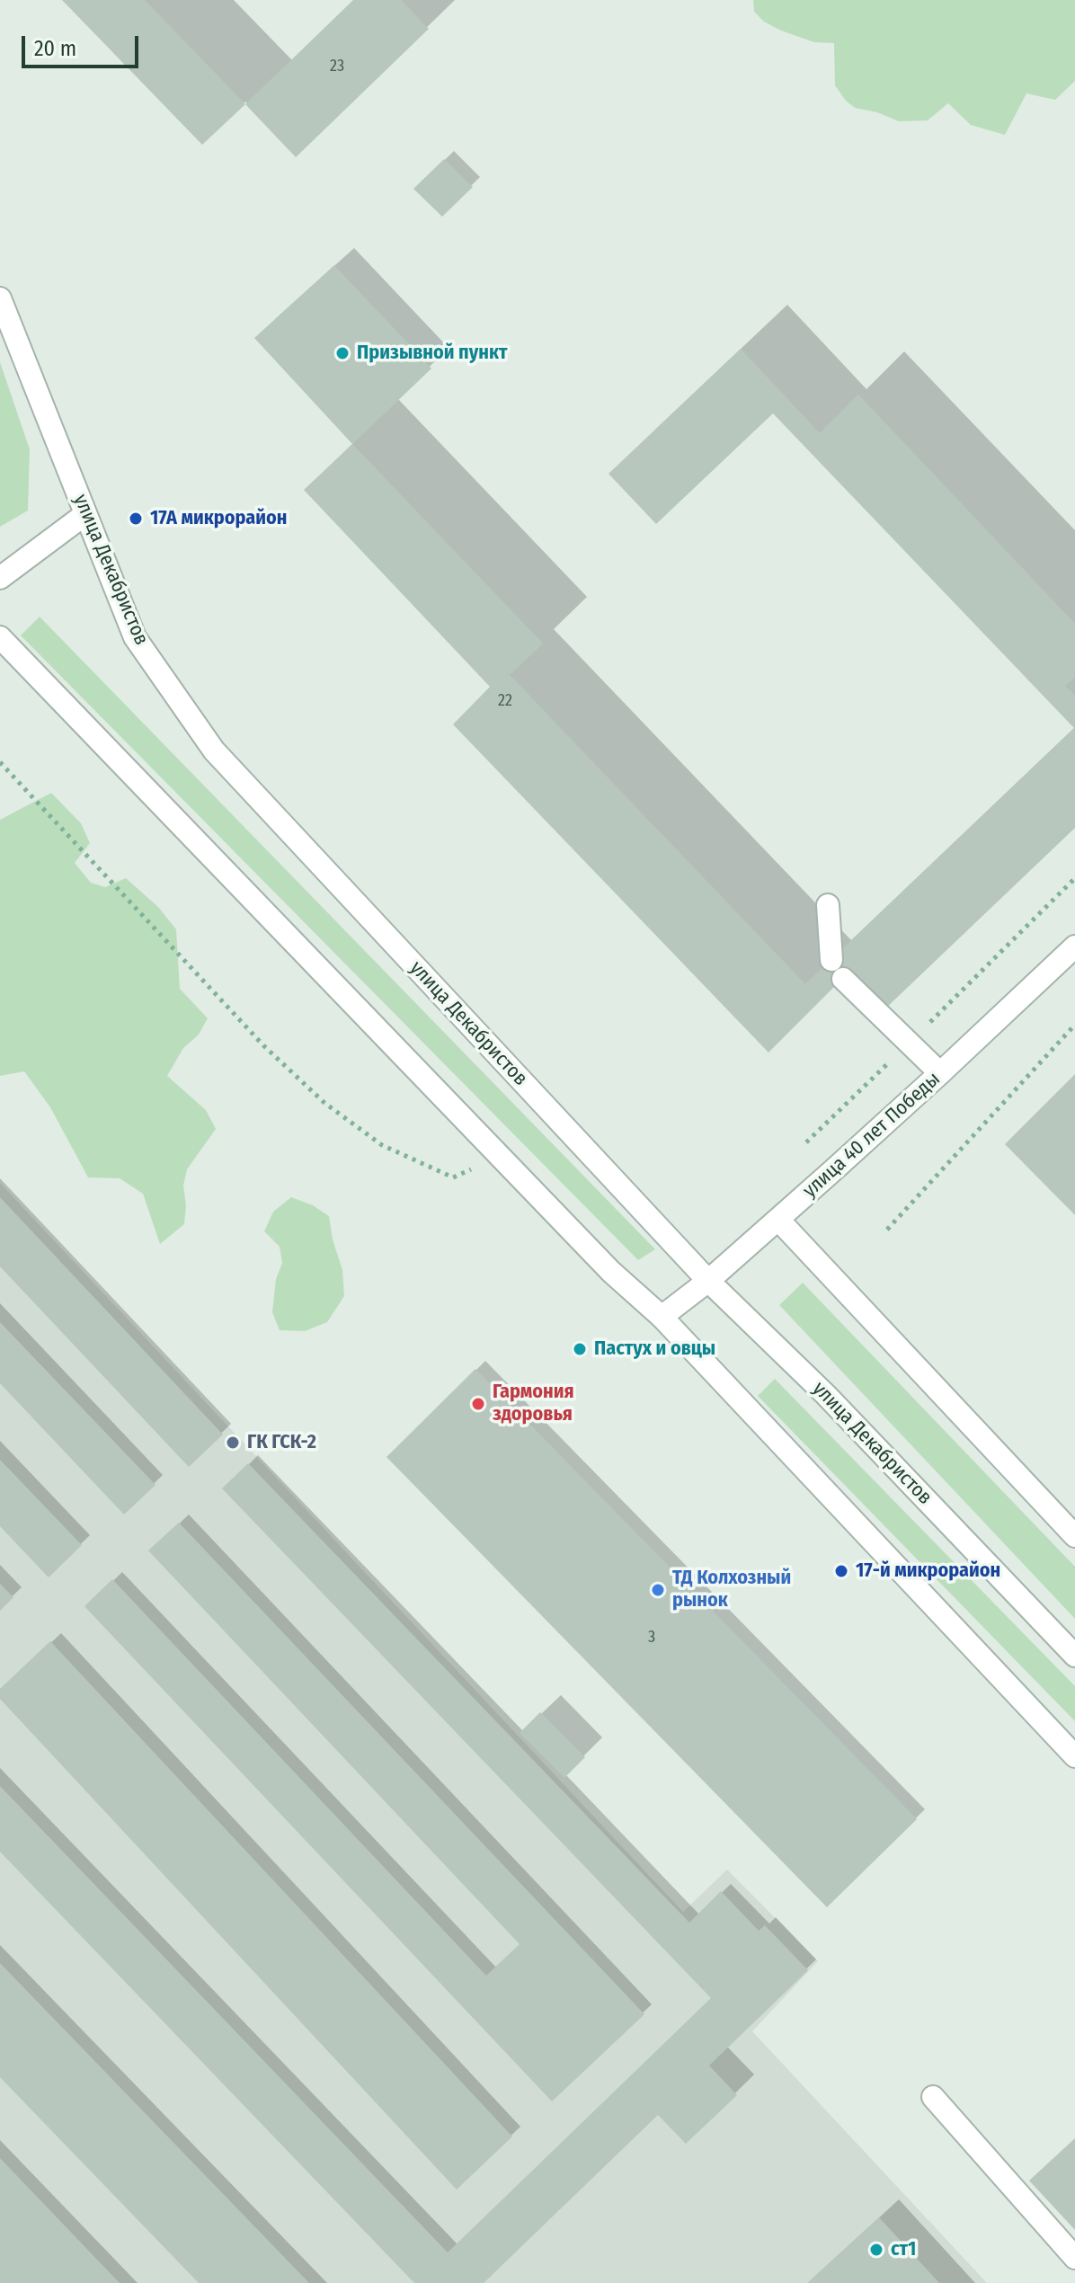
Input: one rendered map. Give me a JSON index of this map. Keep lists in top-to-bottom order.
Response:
{
  "streets": {
    "street": ["улица Декабристов", "улица 40 лет Победы"]
  },
  "crossings": [
    ["улица Декабристов", "улица 40 лет Победы"]
  ],
  "places": [
    "Призывной пункт",
    "17А микрорайон",
    "Пастух и овцы",
    "Гармония здоровья",
    "ГК ГСК-2",
    "17-й микрорайон",
    "ТД Колхозный рынок",
    "ст1"
  ],
  "house_numbers": ["23", "22", "3"],
  "scale_bar": "20 m"
}
